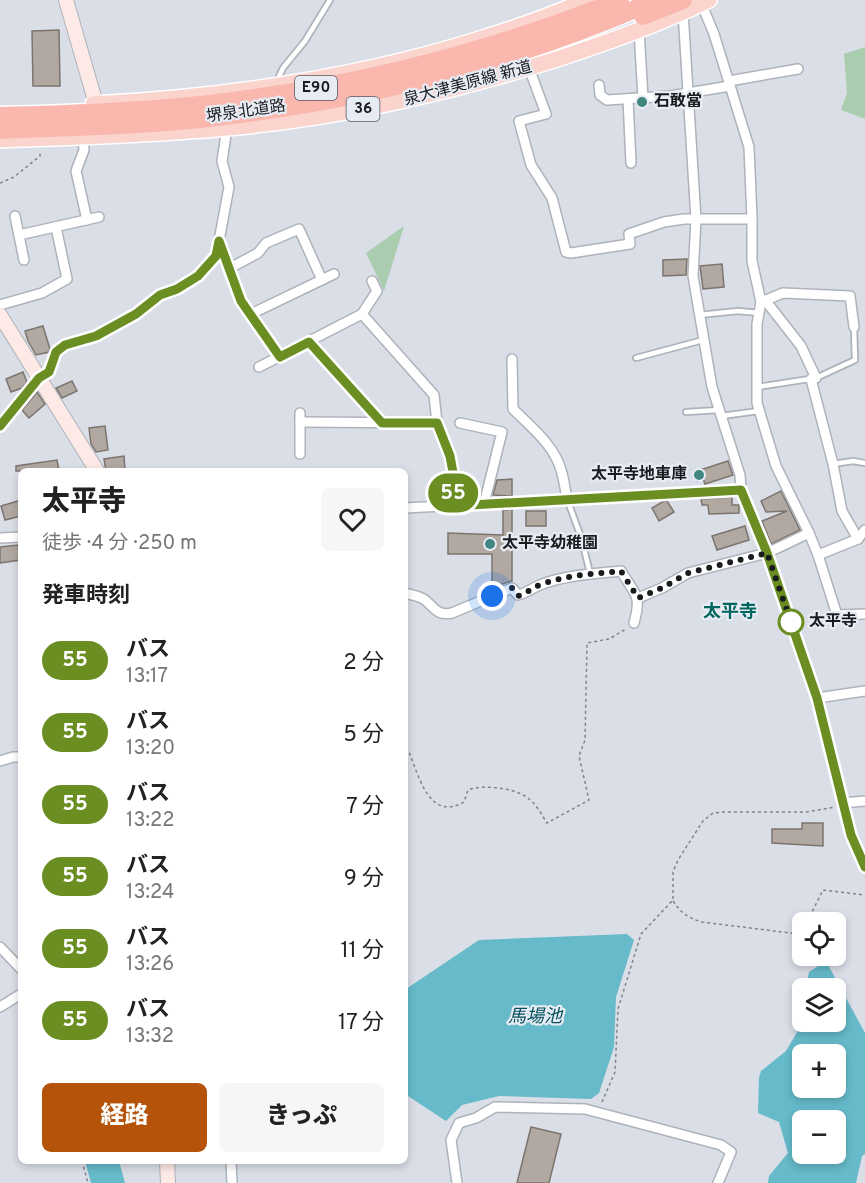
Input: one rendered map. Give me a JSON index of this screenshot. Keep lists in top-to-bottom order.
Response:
{
  "streets": {
    "highway": ["E90", "堺泉北道路"],
    "main road": ["泉大津美原線 新道", "36"]
  },
  "districts": ["太平寺"],
  "water": ["馬場池"],
  "places": [
    "石敢當",
    "太平寺地車庫",
    "太平寺幼稚園",
    "太平寺"
  ],
  "lines": ["bus line 55"],
  "page": {
    "on_map": "55",
    "heading": [
      ["太平寺", "徒歩 · 4 分 · 250 m"],
      "発車時刻"
    ],
    "list": [
      {
        "mark": "55",
        "name": "バス",
        "note": "13:17",
        "value": "2 分"
      },
      {
        "mark": "55",
        "name": "バス",
        "note": "13:20",
        "value": "5 分"
      },
      {
        "mark": "55",
        "name": "バス",
        "note": "13:22",
        "value": "7 分"
      },
      {
        "mark": "55",
        "name": "バス",
        "note": "13:24",
        "value": "9 分"
      },
      {
        "mark": "55",
        "name": "バス",
        "note": "13:26",
        "value": "11 分"
      },
      {
        "mark": "55",
        "name": "バス",
        "note": "13:32",
        "value": "17 分"
      }
    ],
    "map_buttons": ["+", "−"],
    "buttons": ["経路", "きっぷ"]
  }
}
